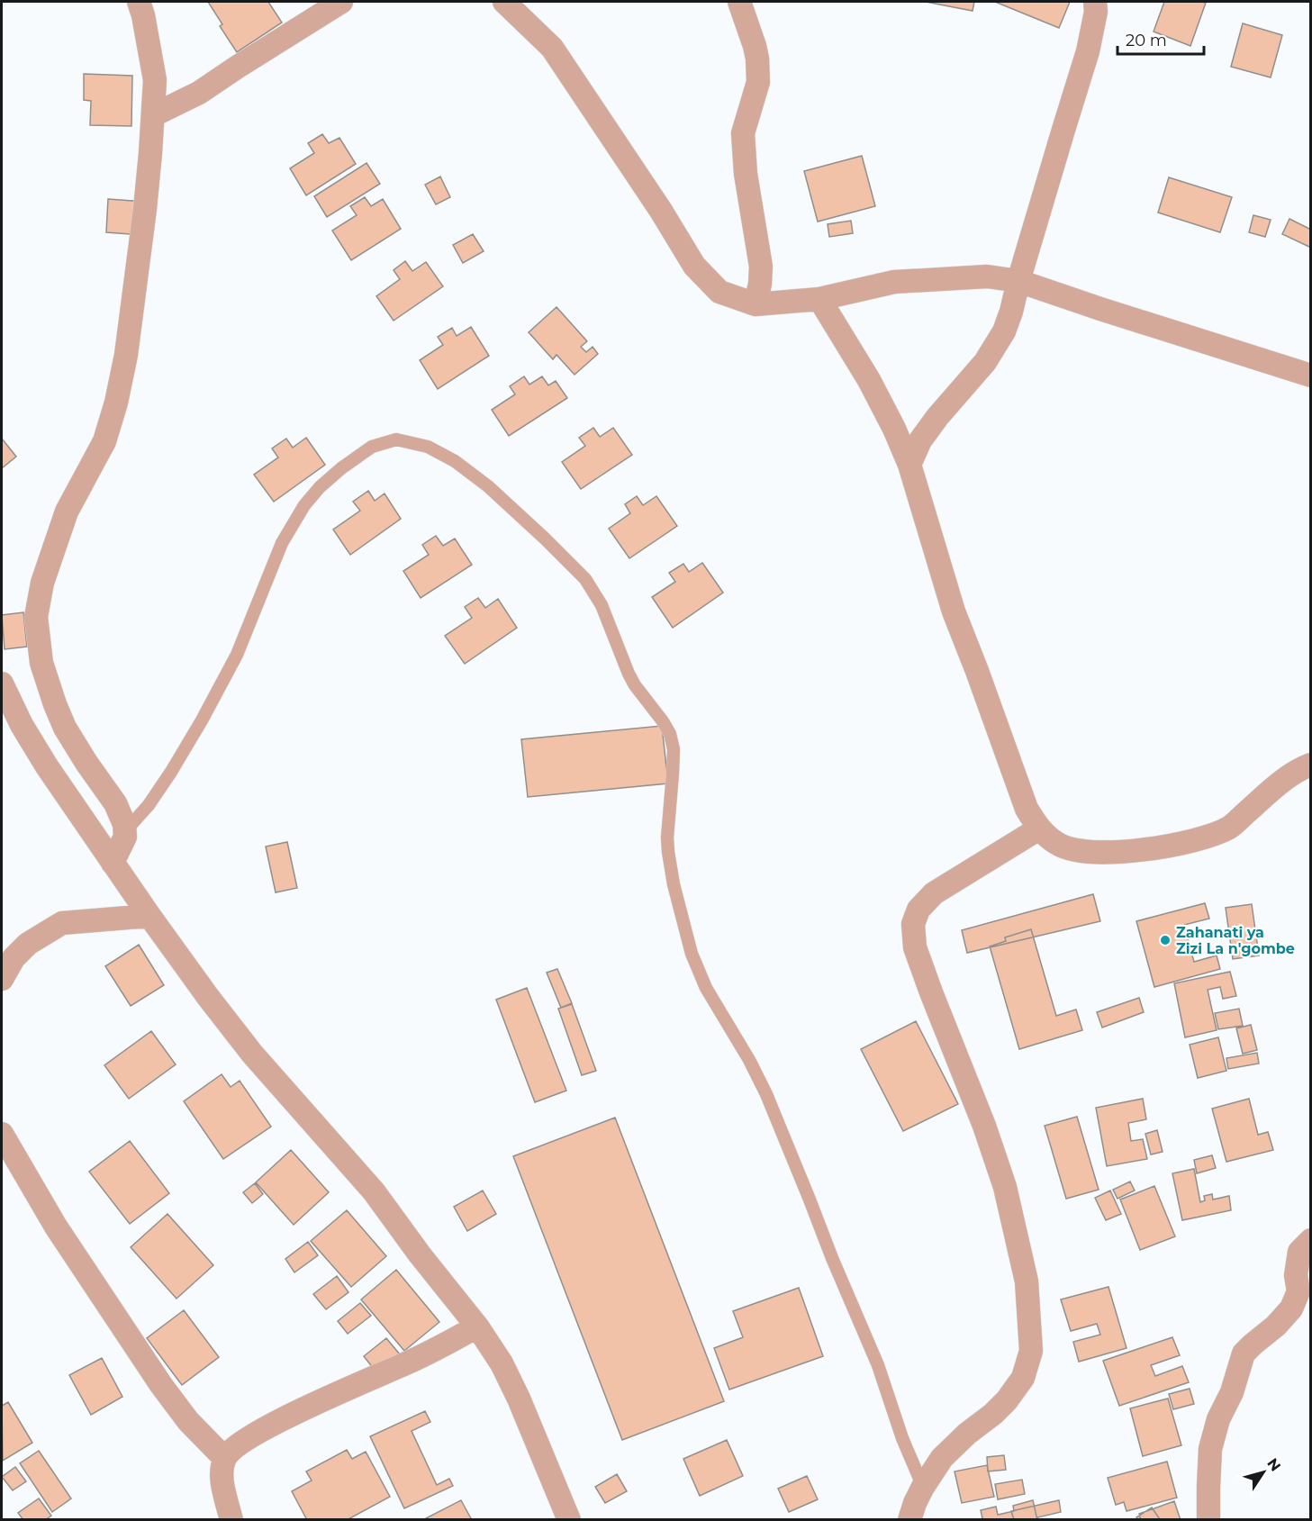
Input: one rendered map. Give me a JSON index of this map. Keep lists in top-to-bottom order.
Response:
{
  "places": ["Zahanati ya Zizi La n'gombe"],
  "scale_bar": "20 m",
  "north": "top right"
}
